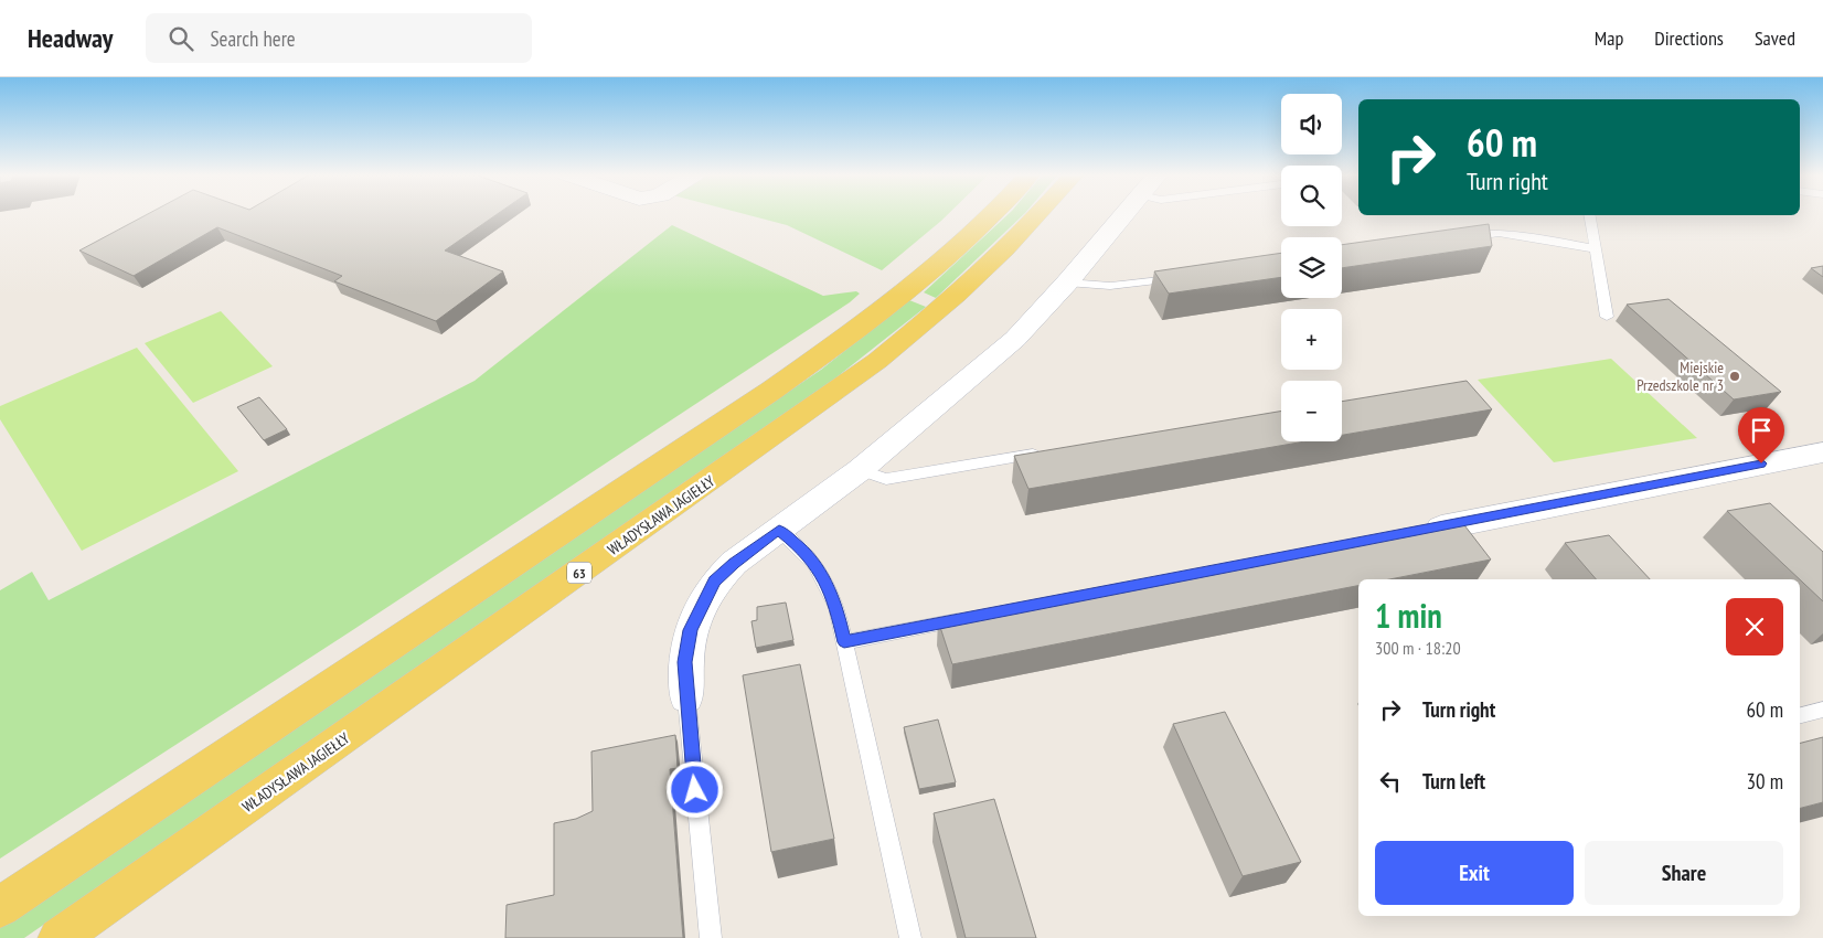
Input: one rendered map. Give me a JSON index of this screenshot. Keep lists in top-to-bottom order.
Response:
{
  "streets": {
    "main road": ["WŁADYSŁAWA JAGIEŁŁY", "63"]
  },
  "places": ["Miejskie Przedszkole nr 3"],
  "page": {
    "header": "Headway",
    "search": "Search here",
    "nav": ["Map", "Directions", "Saved"],
    "map_buttons": ["+", "−"],
    "turn": ["60 m", "Turn right"],
    "heading": ["1 min", "300 m · 18:20"],
    "list": [
      {
        "name": "Turn right",
        "value": "60 m"
      },
      {
        "name": "Turn left",
        "value": "30 m"
      }
    ],
    "buttons": ["Exit", "Share"]
  }
}
